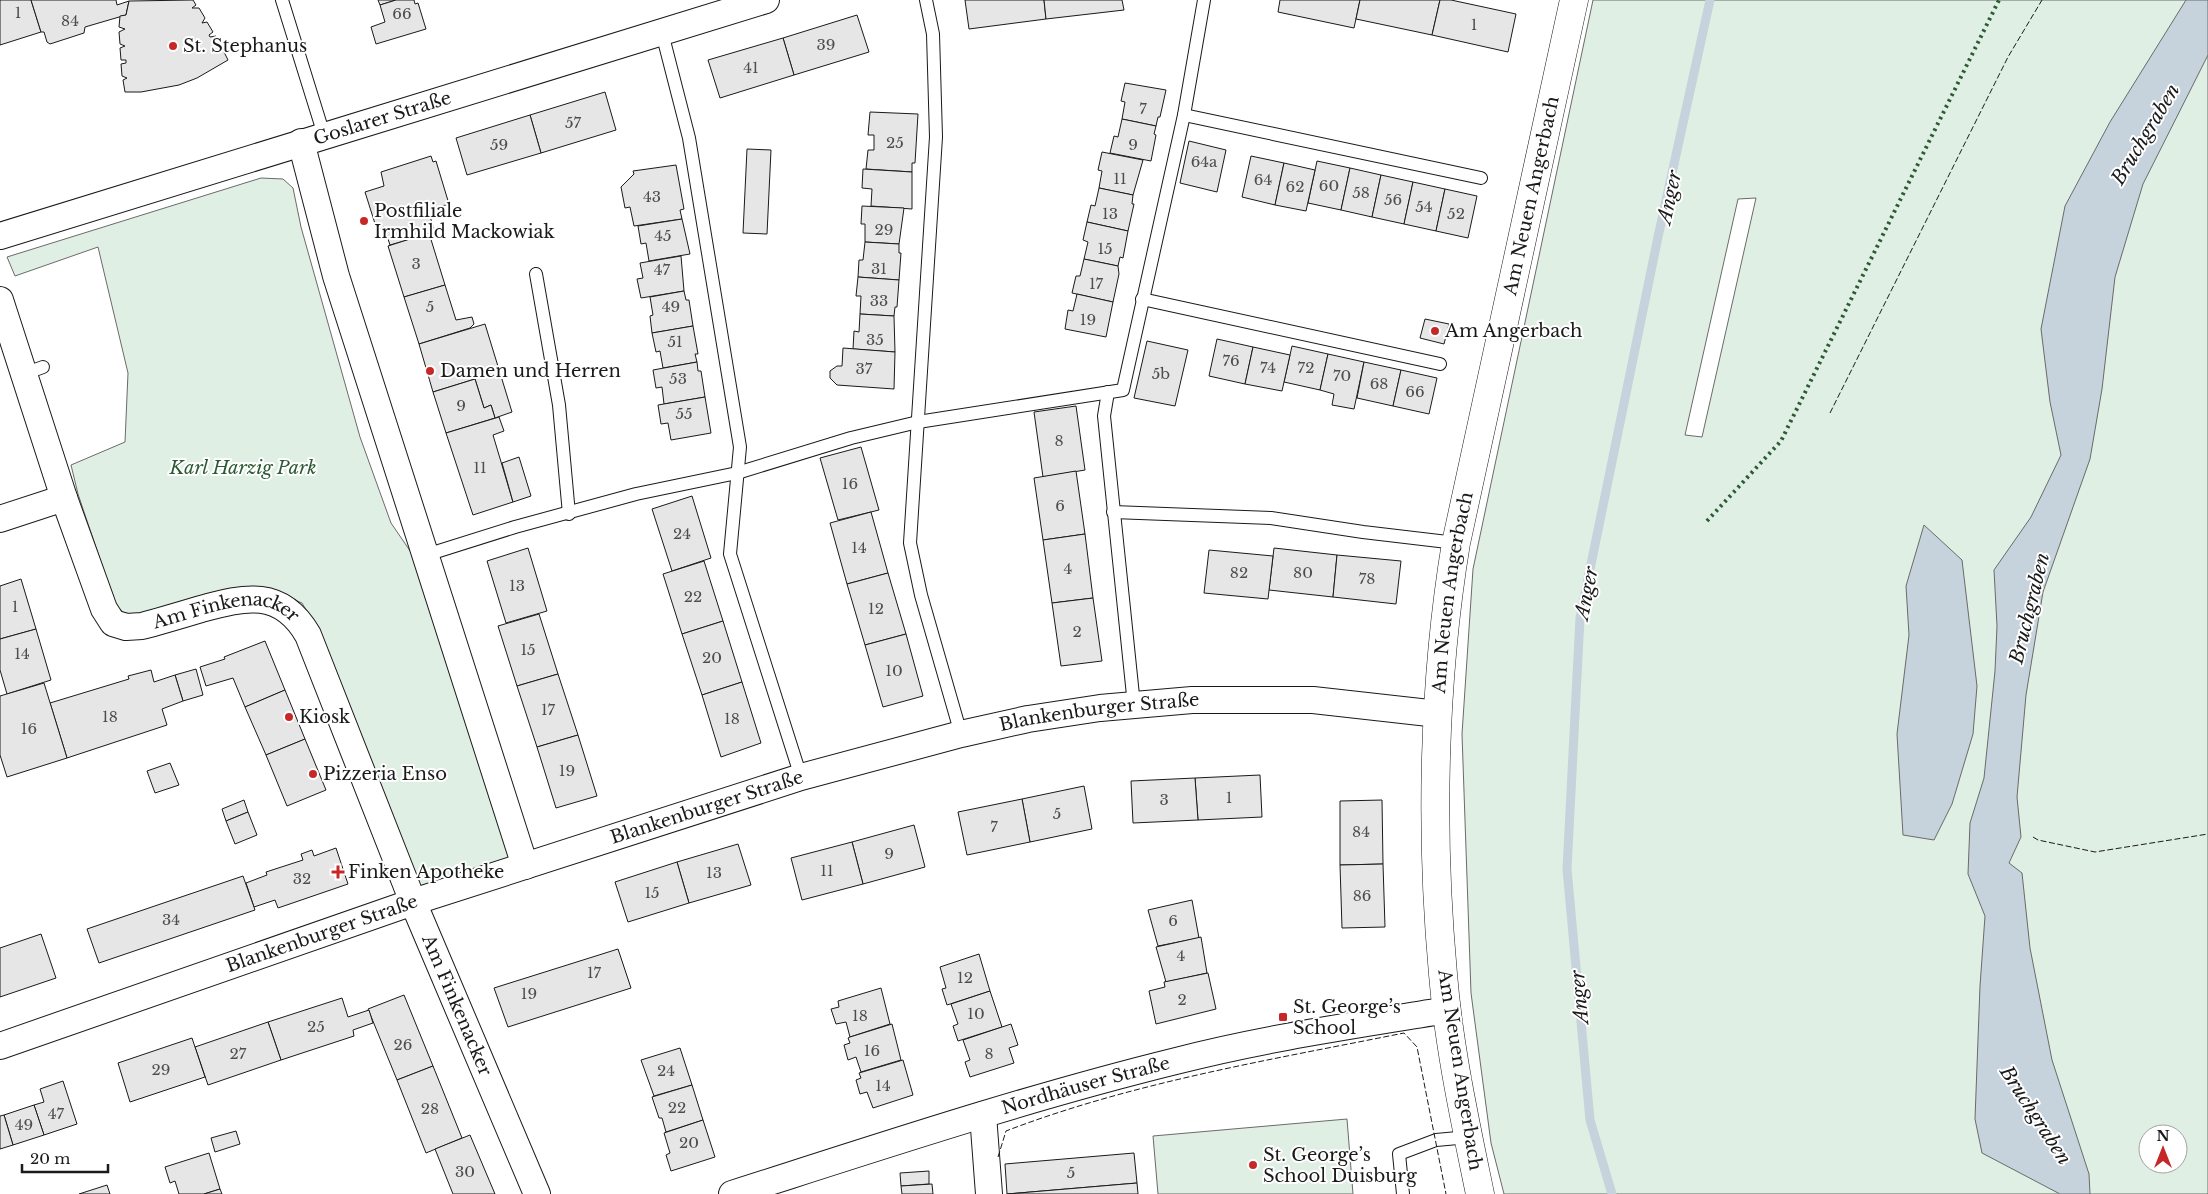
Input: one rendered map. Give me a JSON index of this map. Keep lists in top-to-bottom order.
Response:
{
  "streets": {
    "street": [
      "Goslarer Straße",
      "Am Neuen Angerbach",
      "Am Finkenacker",
      "Blankenburger Straße",
      "Nordhäuser Straße"
    ]
  },
  "crossings": [
    ["Am Neuen Angerbach", "Blankenburger Straße"],
    ["Am Neuen Angerbach", "Nordhäuser Straße"],
    ["Am Finkenacker", "Blankenburger Straße"]
  ],
  "water": ["Bruchgraben", "Anger"],
  "parks": ["Karl Harzig Park"],
  "places": {
    "other": [
      "St. Stephanus",
      "Postfiliale Irmhild Mackowiak",
      "Am Angerbach",
      "Damen und Herren",
      "Kiosk",
      "Pizzeria Enso",
      "St. George’s School Duisburg"
    ],
    "health": ["Finken Apotheke"],
    "transit": ["St. George’s School"]
  },
  "house_numbers": [
    "1",
    "66",
    "84",
    "1",
    "39",
    "41",
    "7",
    "57",
    "25",
    "59",
    "9",
    "64a",
    "11",
    "64",
    "60",
    "62",
    "58",
    "43",
    "56",
    "54",
    "13",
    "52",
    "29",
    "45",
    "15",
    "3",
    "31",
    "47",
    "17",
    "33",
    "5",
    "49",
    "19",
    "35",
    "51",
    "76",
    "74",
    "72",
    "37",
    "5b",
    "70",
    "53",
    "68",
    "66",
    "9",
    "55",
    "8",
    "11",
    "16",
    "6",
    "24",
    "14",
    "4",
    "82",
    "80",
    "78",
    "13",
    "22",
    "1",
    "12",
    "2",
    "15",
    "14",
    "20",
    "10",
    "17",
    "18",
    "18",
    "16",
    "19",
    "1",
    "3",
    "5",
    "7",
    "84",
    "9",
    "11",
    "13",
    "32",
    "15",
    "86",
    "34",
    "6",
    "4",
    "17",
    "12",
    "19",
    "2",
    "10",
    "18",
    "25",
    "26",
    "16",
    "27",
    "8",
    "29",
    "24",
    "14",
    "22",
    "28",
    "47",
    "49",
    "20",
    "30",
    "5"
  ],
  "scale_bar": "20 m",
  "north": "top"
}
